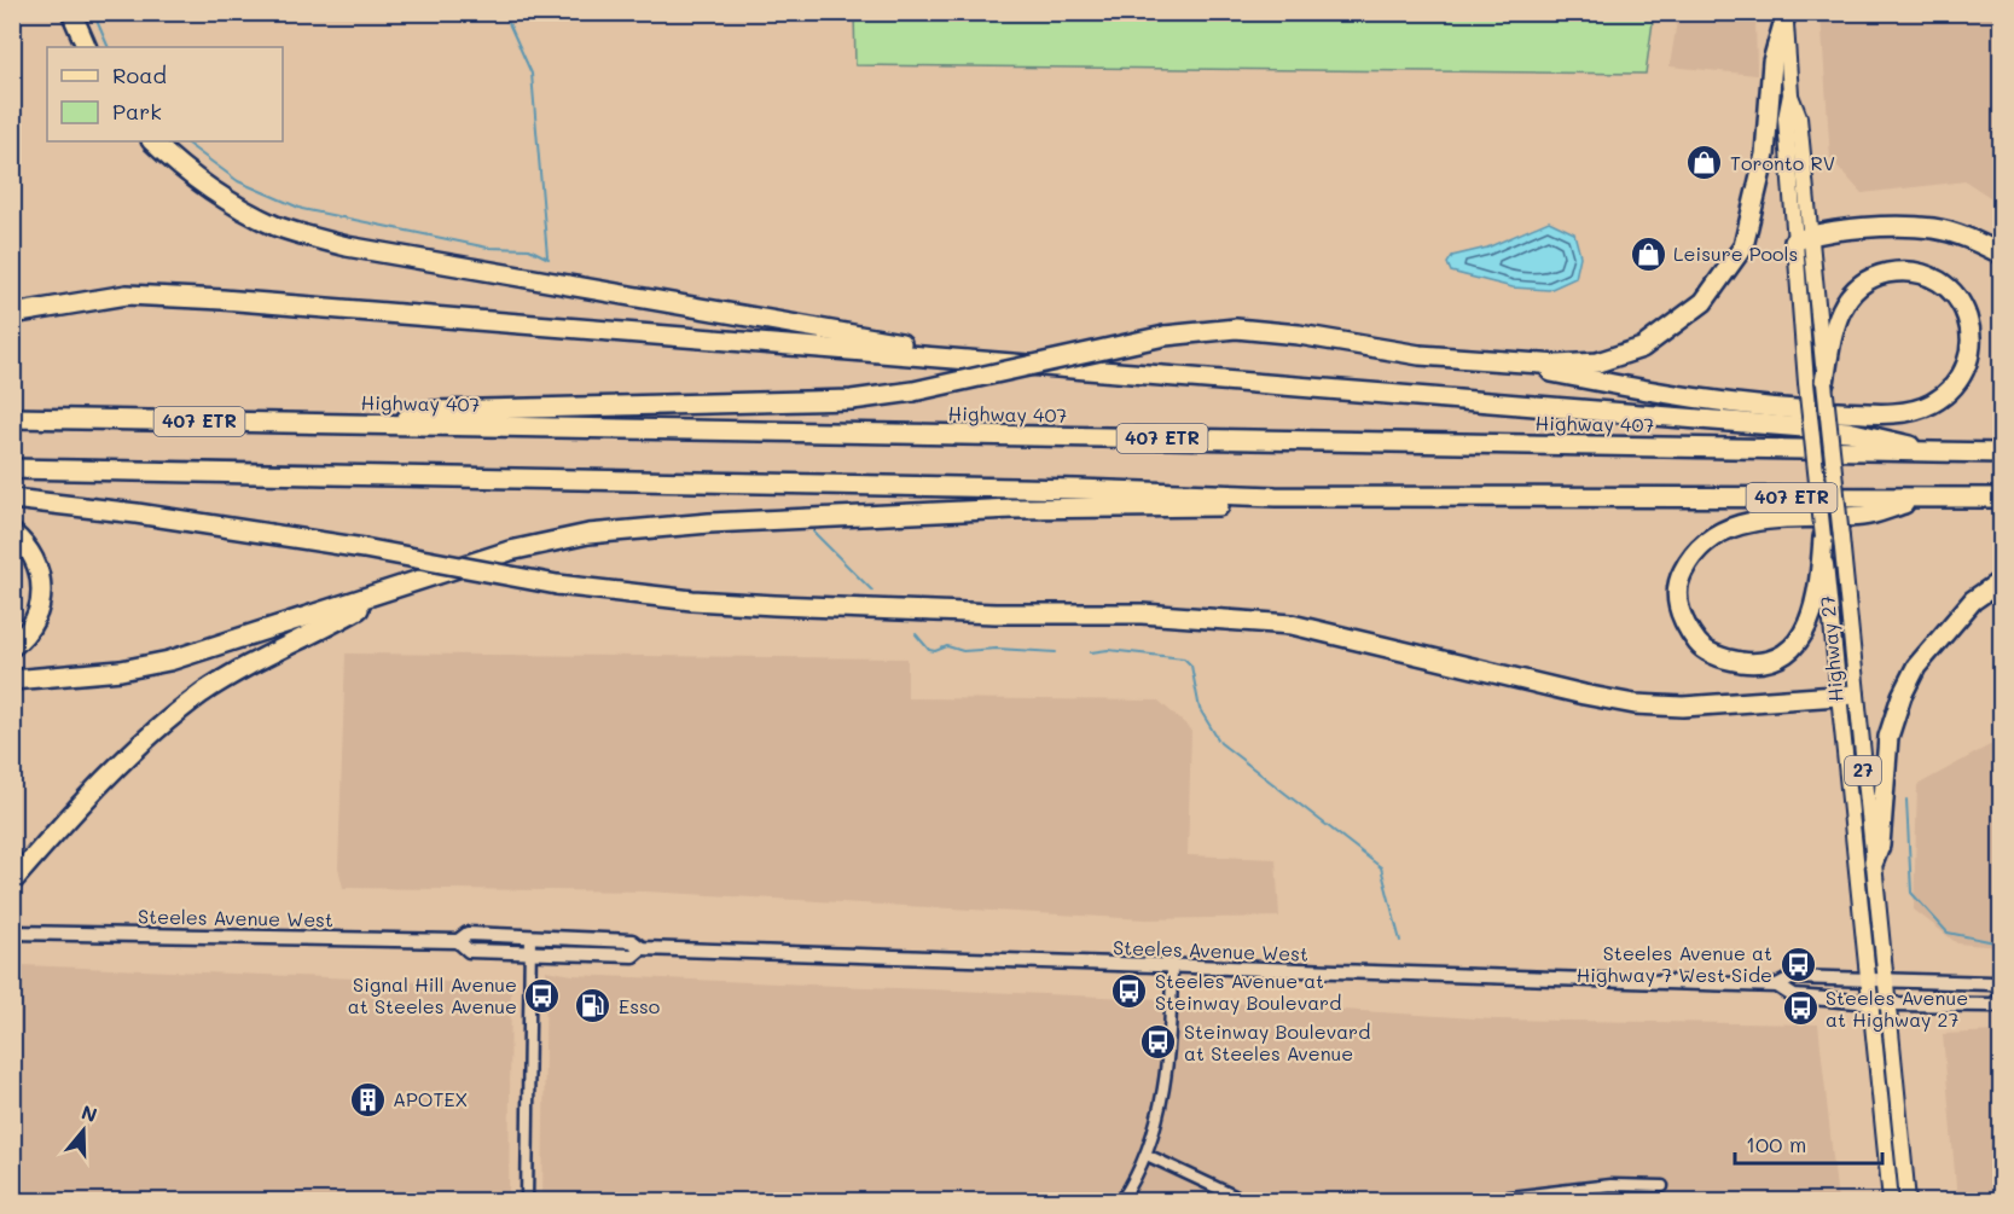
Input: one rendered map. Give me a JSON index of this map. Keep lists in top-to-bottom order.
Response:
{
  "streets": {
    "highway": ["Highway 407", "407 ETR"],
    "main road": ["Highway 27", "27", "Steeles Avenue West"]
  },
  "crossings": [
    ["Highway 27", "Steeles Avenue West"]
  ],
  "places": {
    "shop": ["Toronto RV", "Leisure Pools"],
    "bus stop": [
      "Steeles Avenue at Highway 7 West Side",
      "Steeles Avenue at Steinway Boulevard",
      "Signal Hill Avenue at Steeles Avenue",
      "Steeles Avenue at Highway 27",
      "Steinway Boulevard at Steeles Avenue"
    ],
    "fuel station": ["Esso"],
    "building": ["APOTEX"]
  },
  "legend": ["Road", "Park"],
  "scale_bar": "100 m",
  "north": "top"
}
